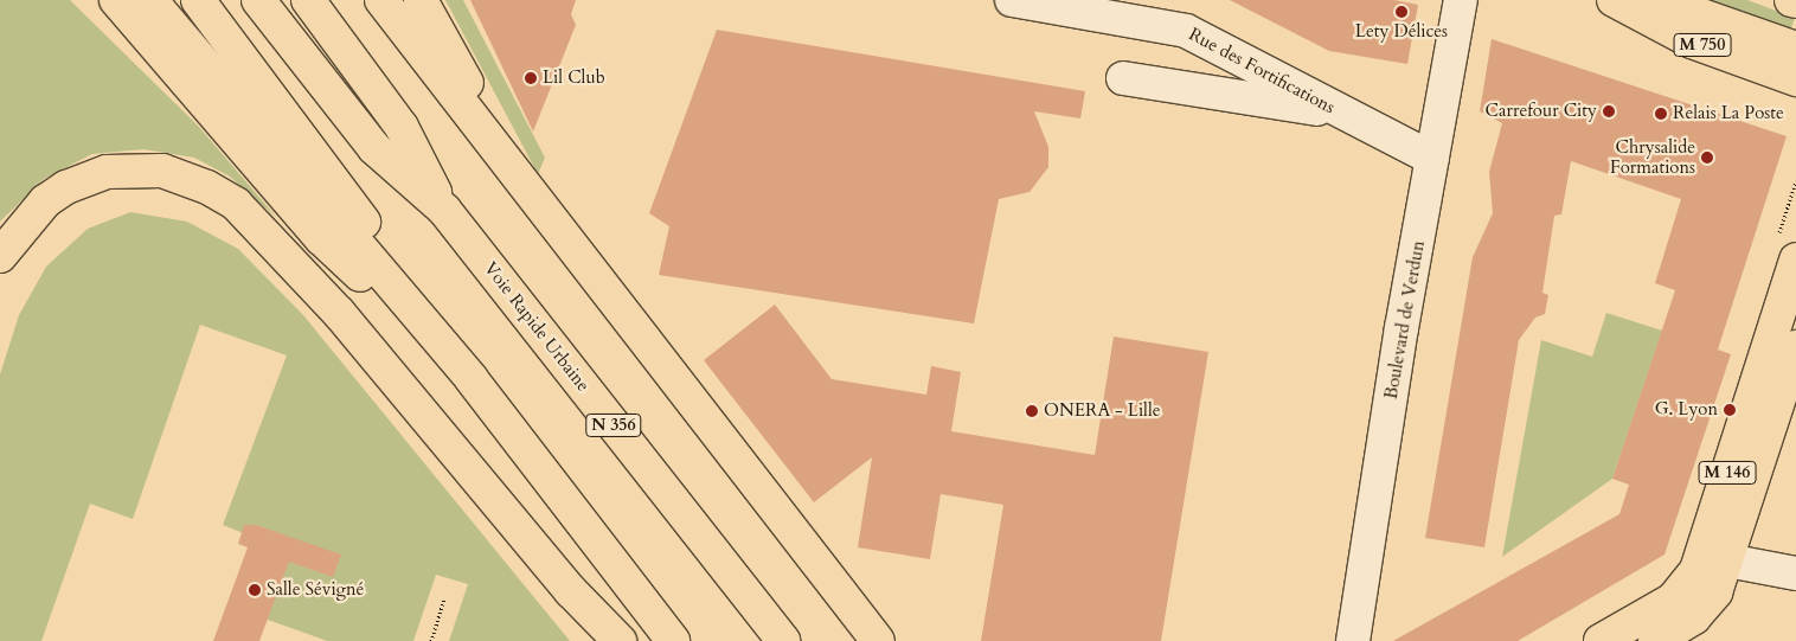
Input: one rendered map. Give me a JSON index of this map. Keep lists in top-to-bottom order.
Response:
{
  "streets": {
    "main road": [
      "M 750",
      "Voie Rapide Urbaine",
      "N 356",
      "M 146"
    ],
    "street": ["Rue des Fortifications", "Boulevard de Verdun"]
  },
  "crossings": [
    ["Rue des Fortifications", "Boulevard de Verdun"],
    ["Voie Rapide Urbaine", "N 356"]
  ],
  "places": [
    "Lety Délices",
    "Lil Club",
    "Carrefour City",
    "Relais La Poste",
    "Chrysalide Formations",
    "G. Lyon",
    "ONERA - Lille",
    "Salle Sévigné"
  ]
}
